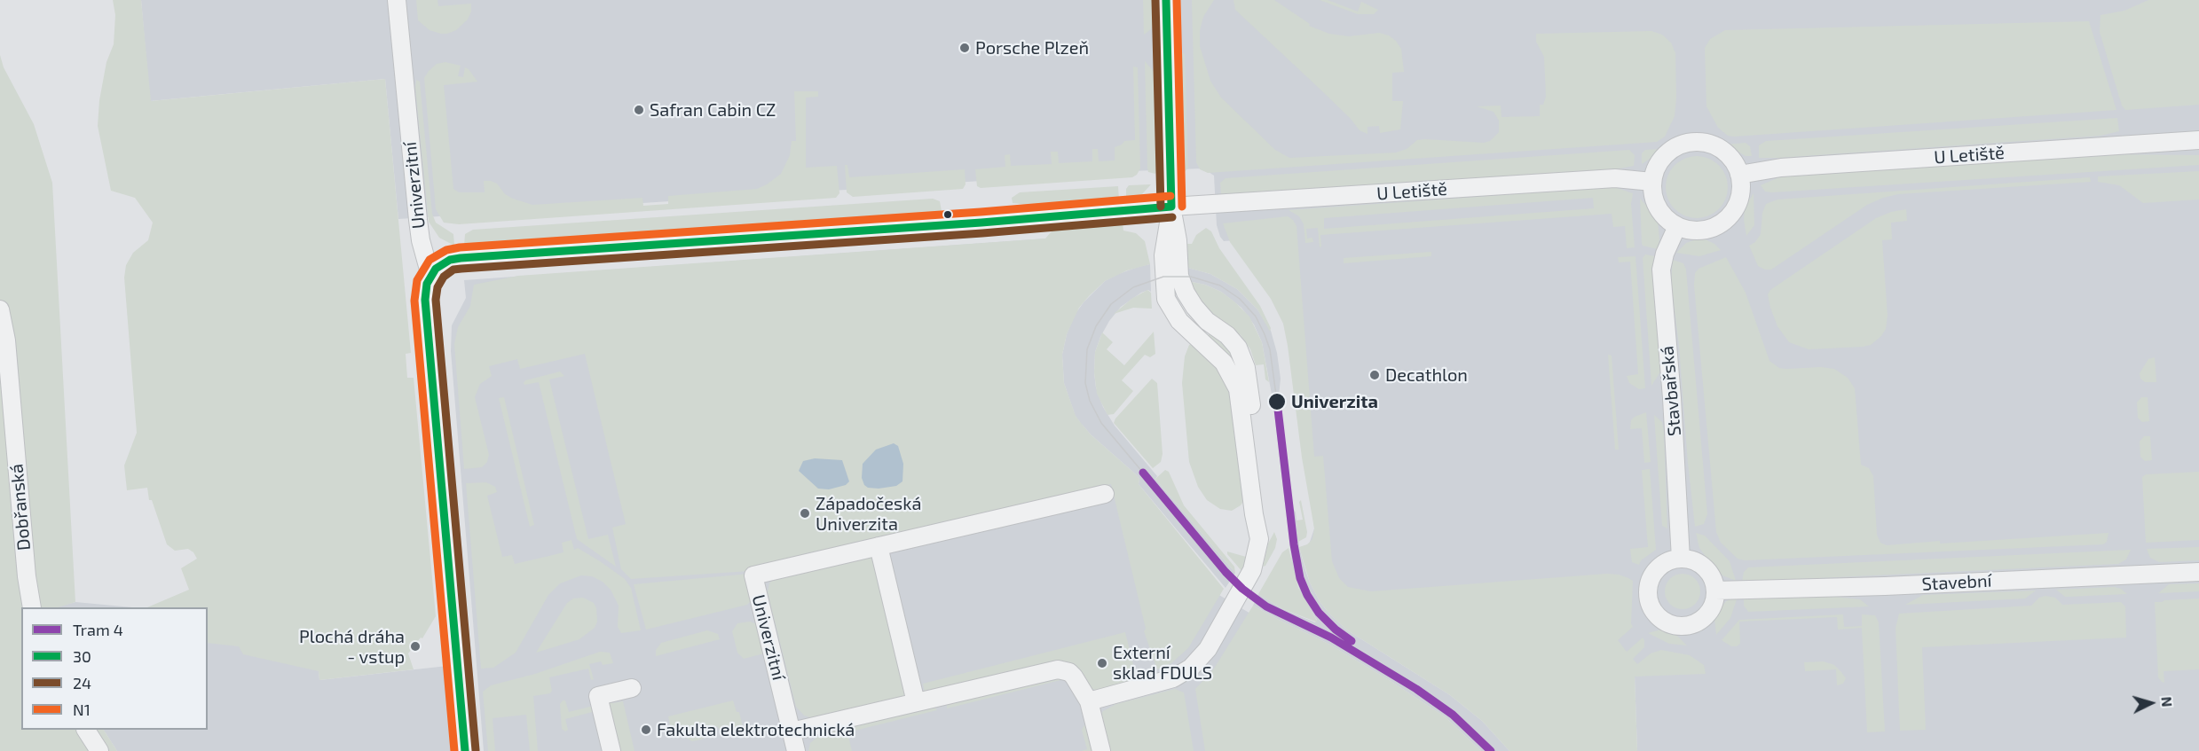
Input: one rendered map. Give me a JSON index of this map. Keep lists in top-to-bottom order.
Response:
{
  "streets": {
    "street": [
      "U Letiště",
      "Univerzitní",
      "Stavbařská",
      "Dobřanská",
      "Stavební"
    ]
  },
  "crossings": [
    ["U Letiště", "Univerzitní"],
    ["U Letiště", "Stavbařská"],
    ["Stavbařská", "Stavební"]
  ],
  "places": [
    "Porsche Plzeň",
    "Safran Cabin CZ",
    "Decathlon",
    "Univerzita",
    "Západočeská Univerzita",
    "Plochá dráha - vstup",
    "Externí sklad FDULS",
    "Fakulta elektrotechnická"
  ],
  "lines": [
    "transit line 30",
    "transit line 24",
    "transit line N1",
    "tram line 4"
  ],
  "legend": [
    "Tram 4",
    "30",
    "24",
    "N1"
  ],
  "north": "right"
}
